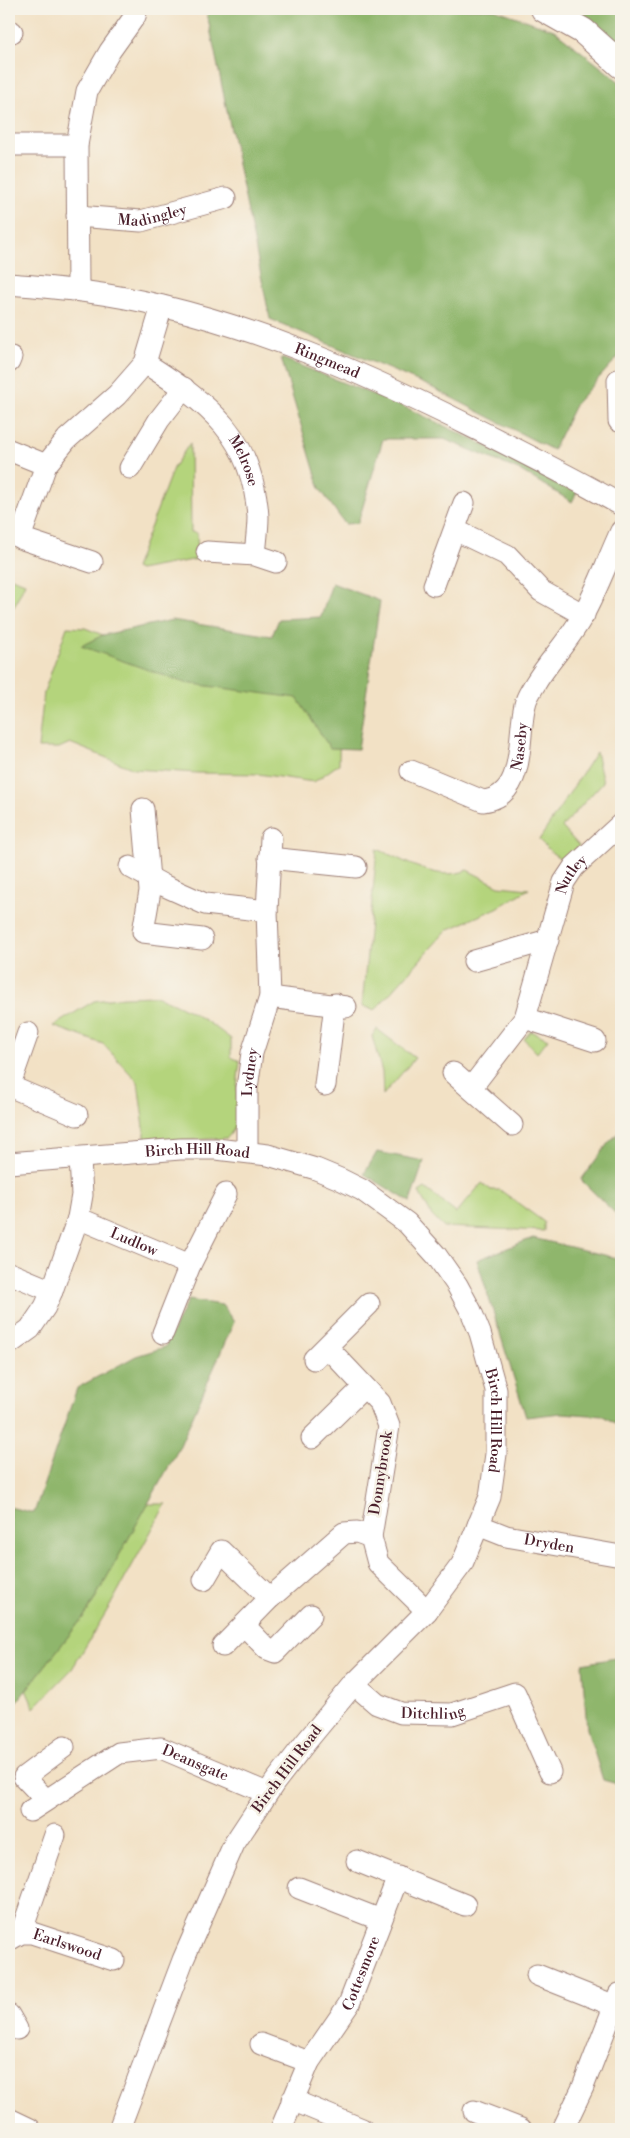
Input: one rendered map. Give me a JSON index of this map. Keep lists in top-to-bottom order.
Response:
{
  "streets": {
    "street": [
      "Madingley",
      "Ringmead",
      "Melrose",
      "Naseby",
      "Nutley",
      "Lydney",
      "Birch Hill Road",
      "Ludlow",
      "Donnybrook",
      "Dryden",
      "Ditchling",
      "Deansgate",
      "Earlswood",
      "Cottesmore"
    ]
  },
  "crossings": [
    ["Lydney", "Birch Hill Road"],
    ["Birch Hill Road", "Donnybrook"],
    ["Birch Hill Road", "Dryden"],
    ["Birch Hill Road", "Ditchling"],
    ["Birch Hill Road", "Deansgate"]
  ]
}
